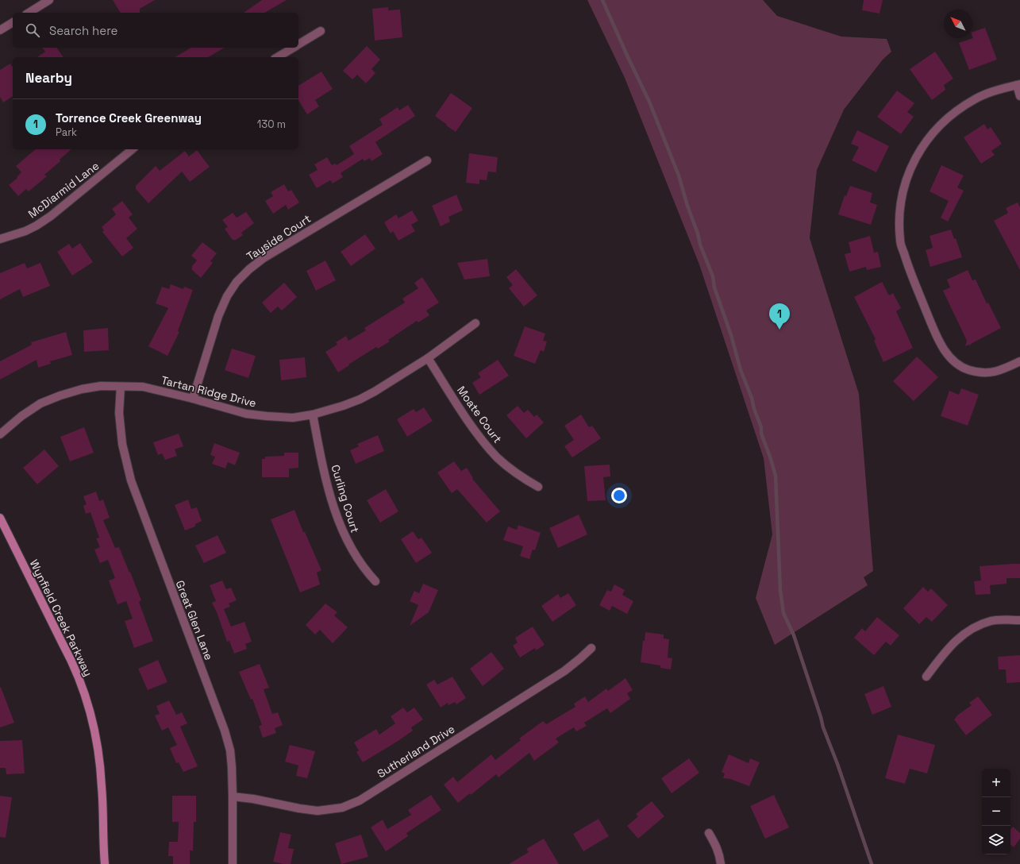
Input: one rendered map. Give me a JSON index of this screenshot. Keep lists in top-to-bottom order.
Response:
{
  "streets": {
    "street": [
      "McDiarmid Lane",
      "Tayside Court",
      "Tartan Ridge Drive",
      "Moate Court",
      "Curling Court",
      "Wynfield Creek Parkway",
      "Great Glen Lane",
      "Sutherland Drive"
    ]
  },
  "crossings": [
    ["Tayside Court", "Tartan Ridge Drive"],
    ["Tartan Ridge Drive", "Moate Court"],
    ["Tartan Ridge Drive", "Curling Court"],
    ["Tartan Ridge Drive", "Great Glen Lane"],
    ["Great Glen Lane", "Sutherland Drive"]
  ],
  "north": "top left",
  "page": {
    "search": "Search here",
    "heading": "Nearby",
    "list": [
      {
        "mark": "1",
        "name": "Torrence Creek Greenway",
        "note": "Park",
        "value": "130 m"
      }
    ],
    "pins": "1",
    "map_buttons": ["+", "−"]
  }
}
